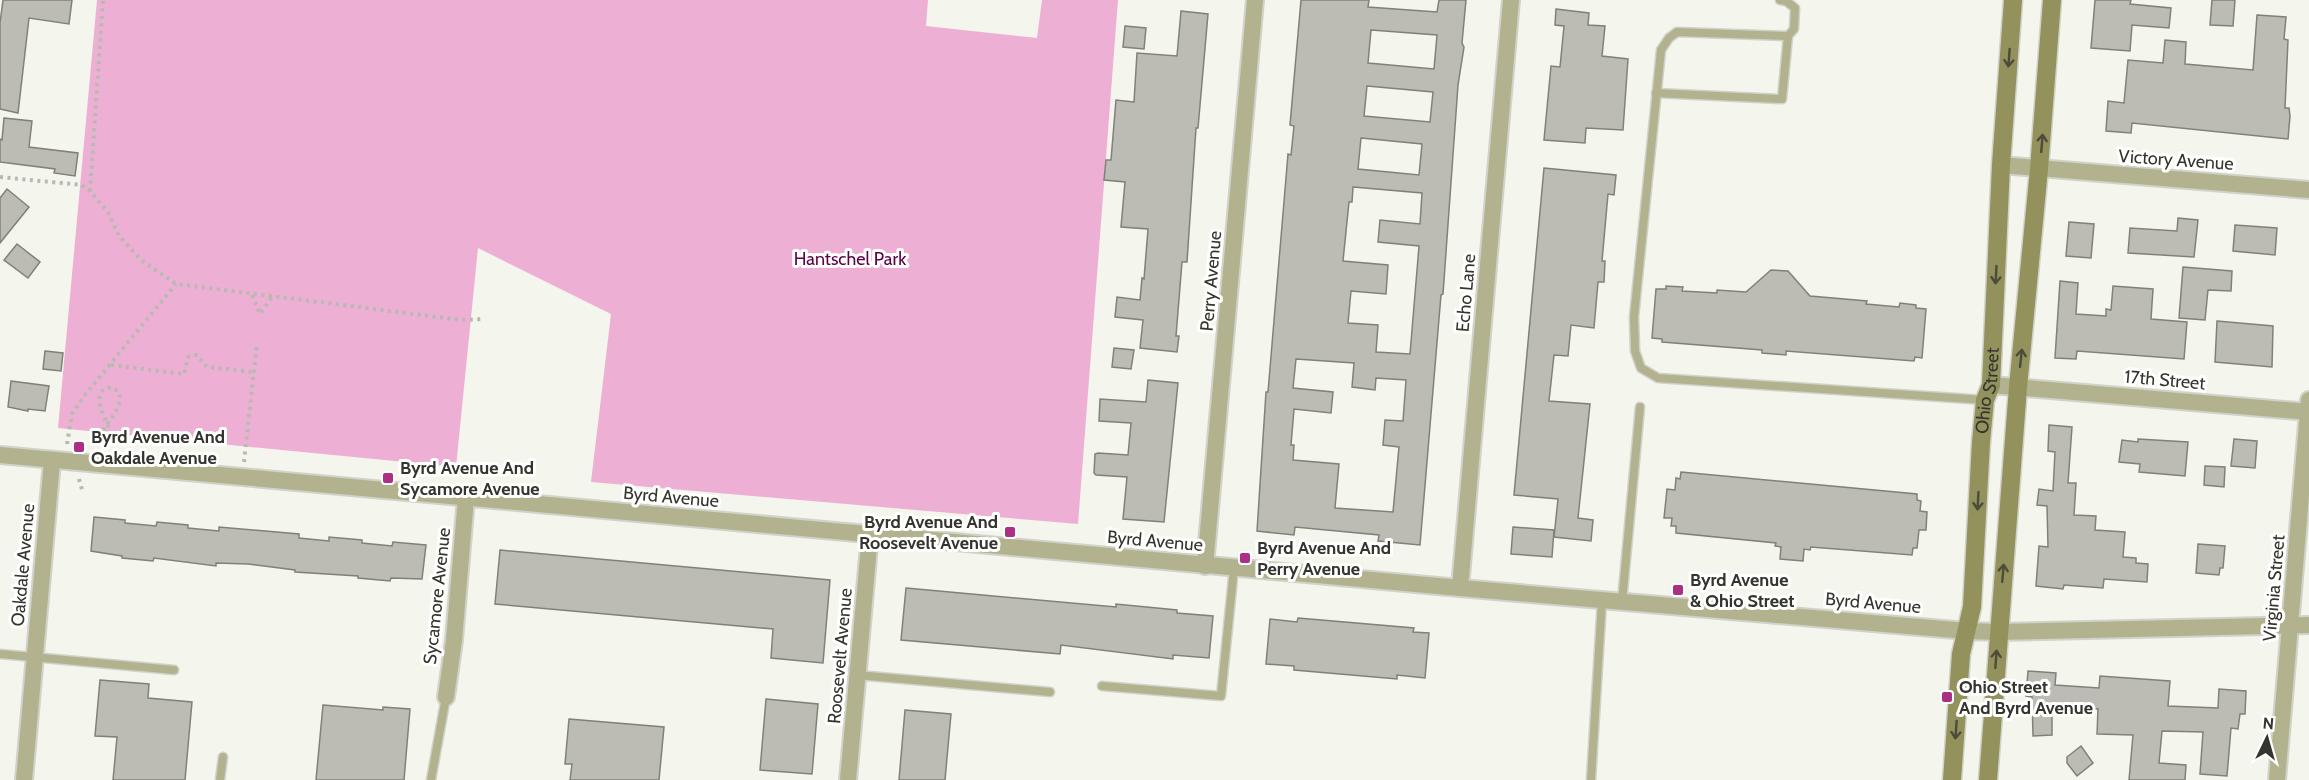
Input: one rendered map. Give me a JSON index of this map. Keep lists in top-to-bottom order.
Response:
{
  "streets": {
    "street": [
      "Victory Avenue",
      "Perry Avenue",
      "Echo Lane",
      "17th Street",
      "Ohio Street",
      "Byrd Avenue",
      "Oakdale Avenue",
      "Virginia Street",
      "Sycamore Avenue",
      "Roosevelt Avenue"
    ]
  },
  "crossings": [
    ["Victory Avenue", "Ohio Street"],
    ["Perry Avenue", "Byrd Avenue"],
    ["Echo Lane", "Byrd Avenue"],
    ["17th Street", "Ohio Street"],
    ["17th Street", "Virginia Street"],
    ["Ohio Street", "Byrd Avenue"],
    ["Byrd Avenue", "Oakdale Avenue"],
    ["Byrd Avenue", "Virginia Street"],
    ["Byrd Avenue", "Sycamore Avenue"],
    ["Byrd Avenue", "Roosevelt Avenue"]
  ],
  "parks": ["Hantschel Park"],
  "places": {
    "transit": [
      "Byrd Avenue And Oakdale Avenue",
      "Byrd Avenue And Sycamore Avenue",
      "Byrd Avenue And Roosevelt Avenue",
      "Byrd Avenue And Perry Avenue",
      "Byrd Avenue & Ohio Street",
      "Ohio Street And Byrd Avenue"
    ]
  },
  "north": "top"
}
